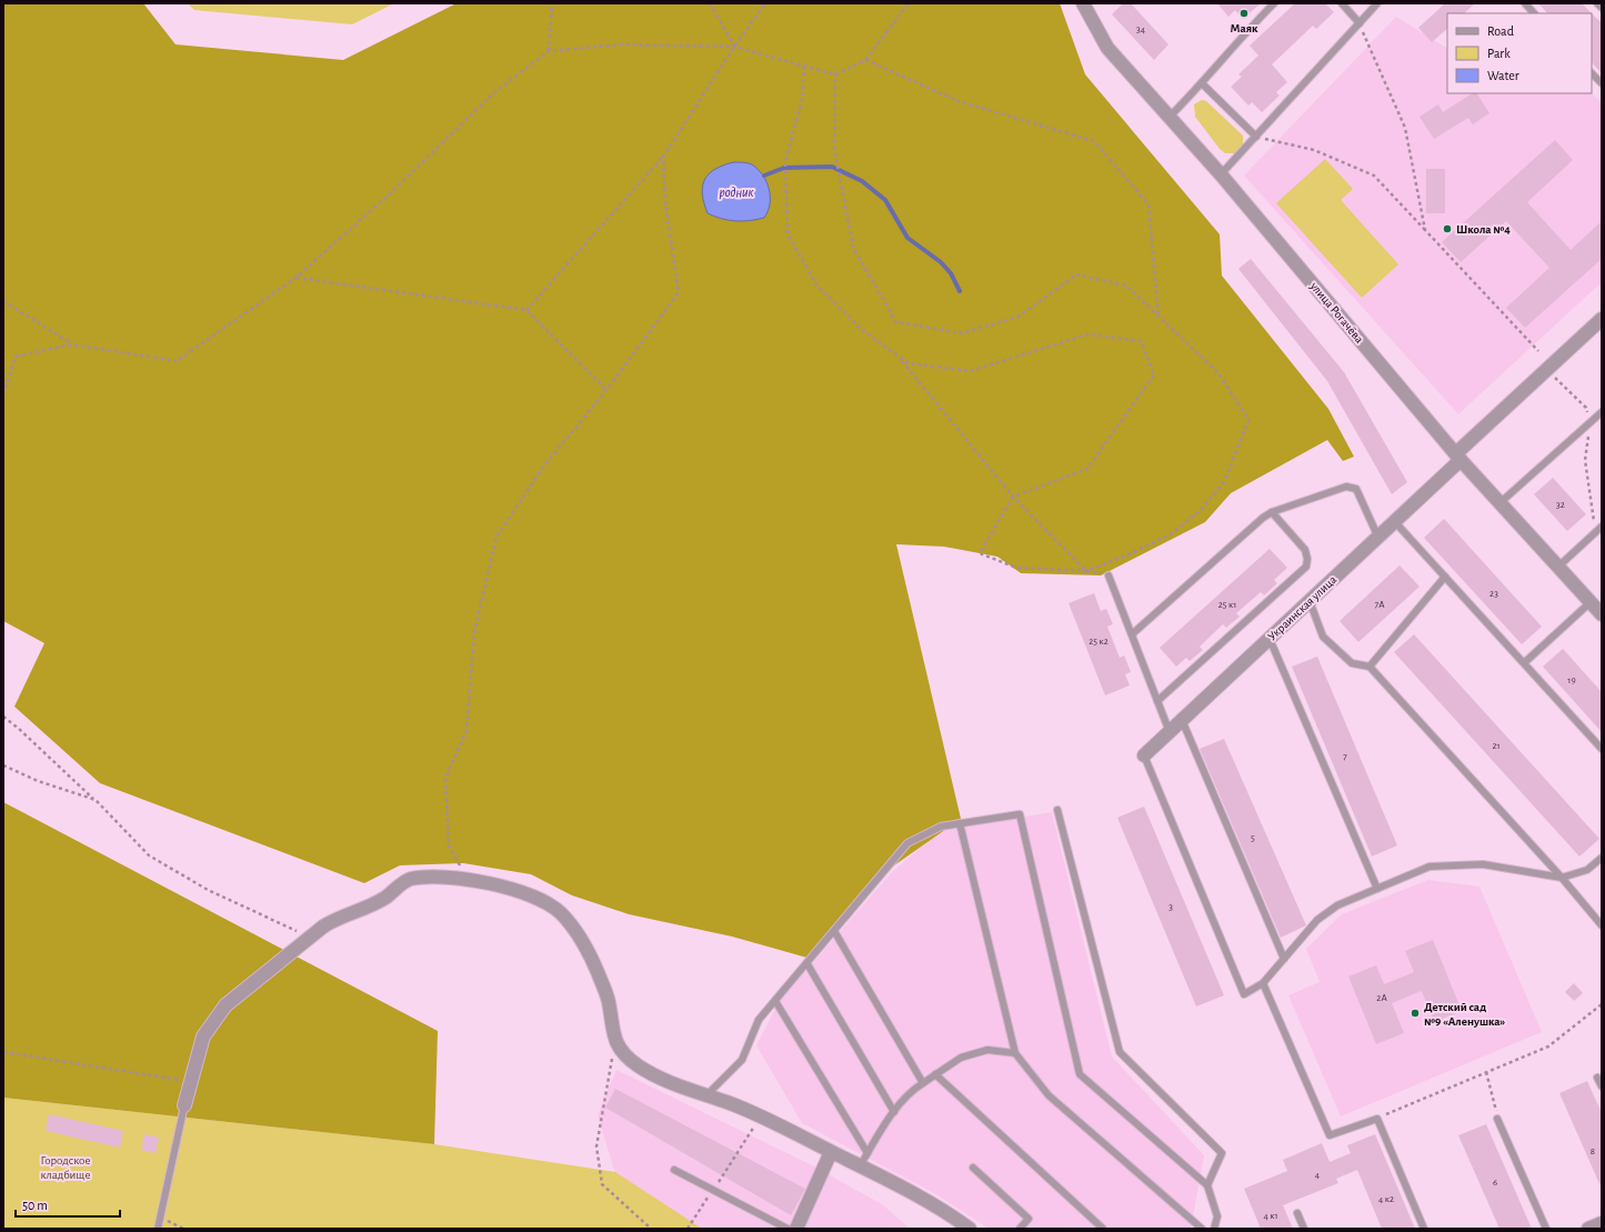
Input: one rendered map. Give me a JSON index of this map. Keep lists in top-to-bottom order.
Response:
{
  "streets": {
    "street": ["улица Рогачёва", "Украинская улица"]
  },
  "crossings": [
    ["улица Рогачёва", "Украинская улица"]
  ],
  "water": ["родник"],
  "parks": ["Городское кладбище"],
  "places": ["Маяк", "Школа №4", "Детский сад №9 «Аленушка»"],
  "house_numbers": [
    "34",
    "32",
    "23",
    "25 к1",
    "7А",
    "25 к2",
    "19",
    "21",
    "7",
    "5",
    "3",
    "2А",
    "8",
    "4",
    "6",
    "4 к2",
    "4 к1"
  ],
  "legend": ["Road", "Park", "Water"],
  "scale_bar": "50 m"
}
